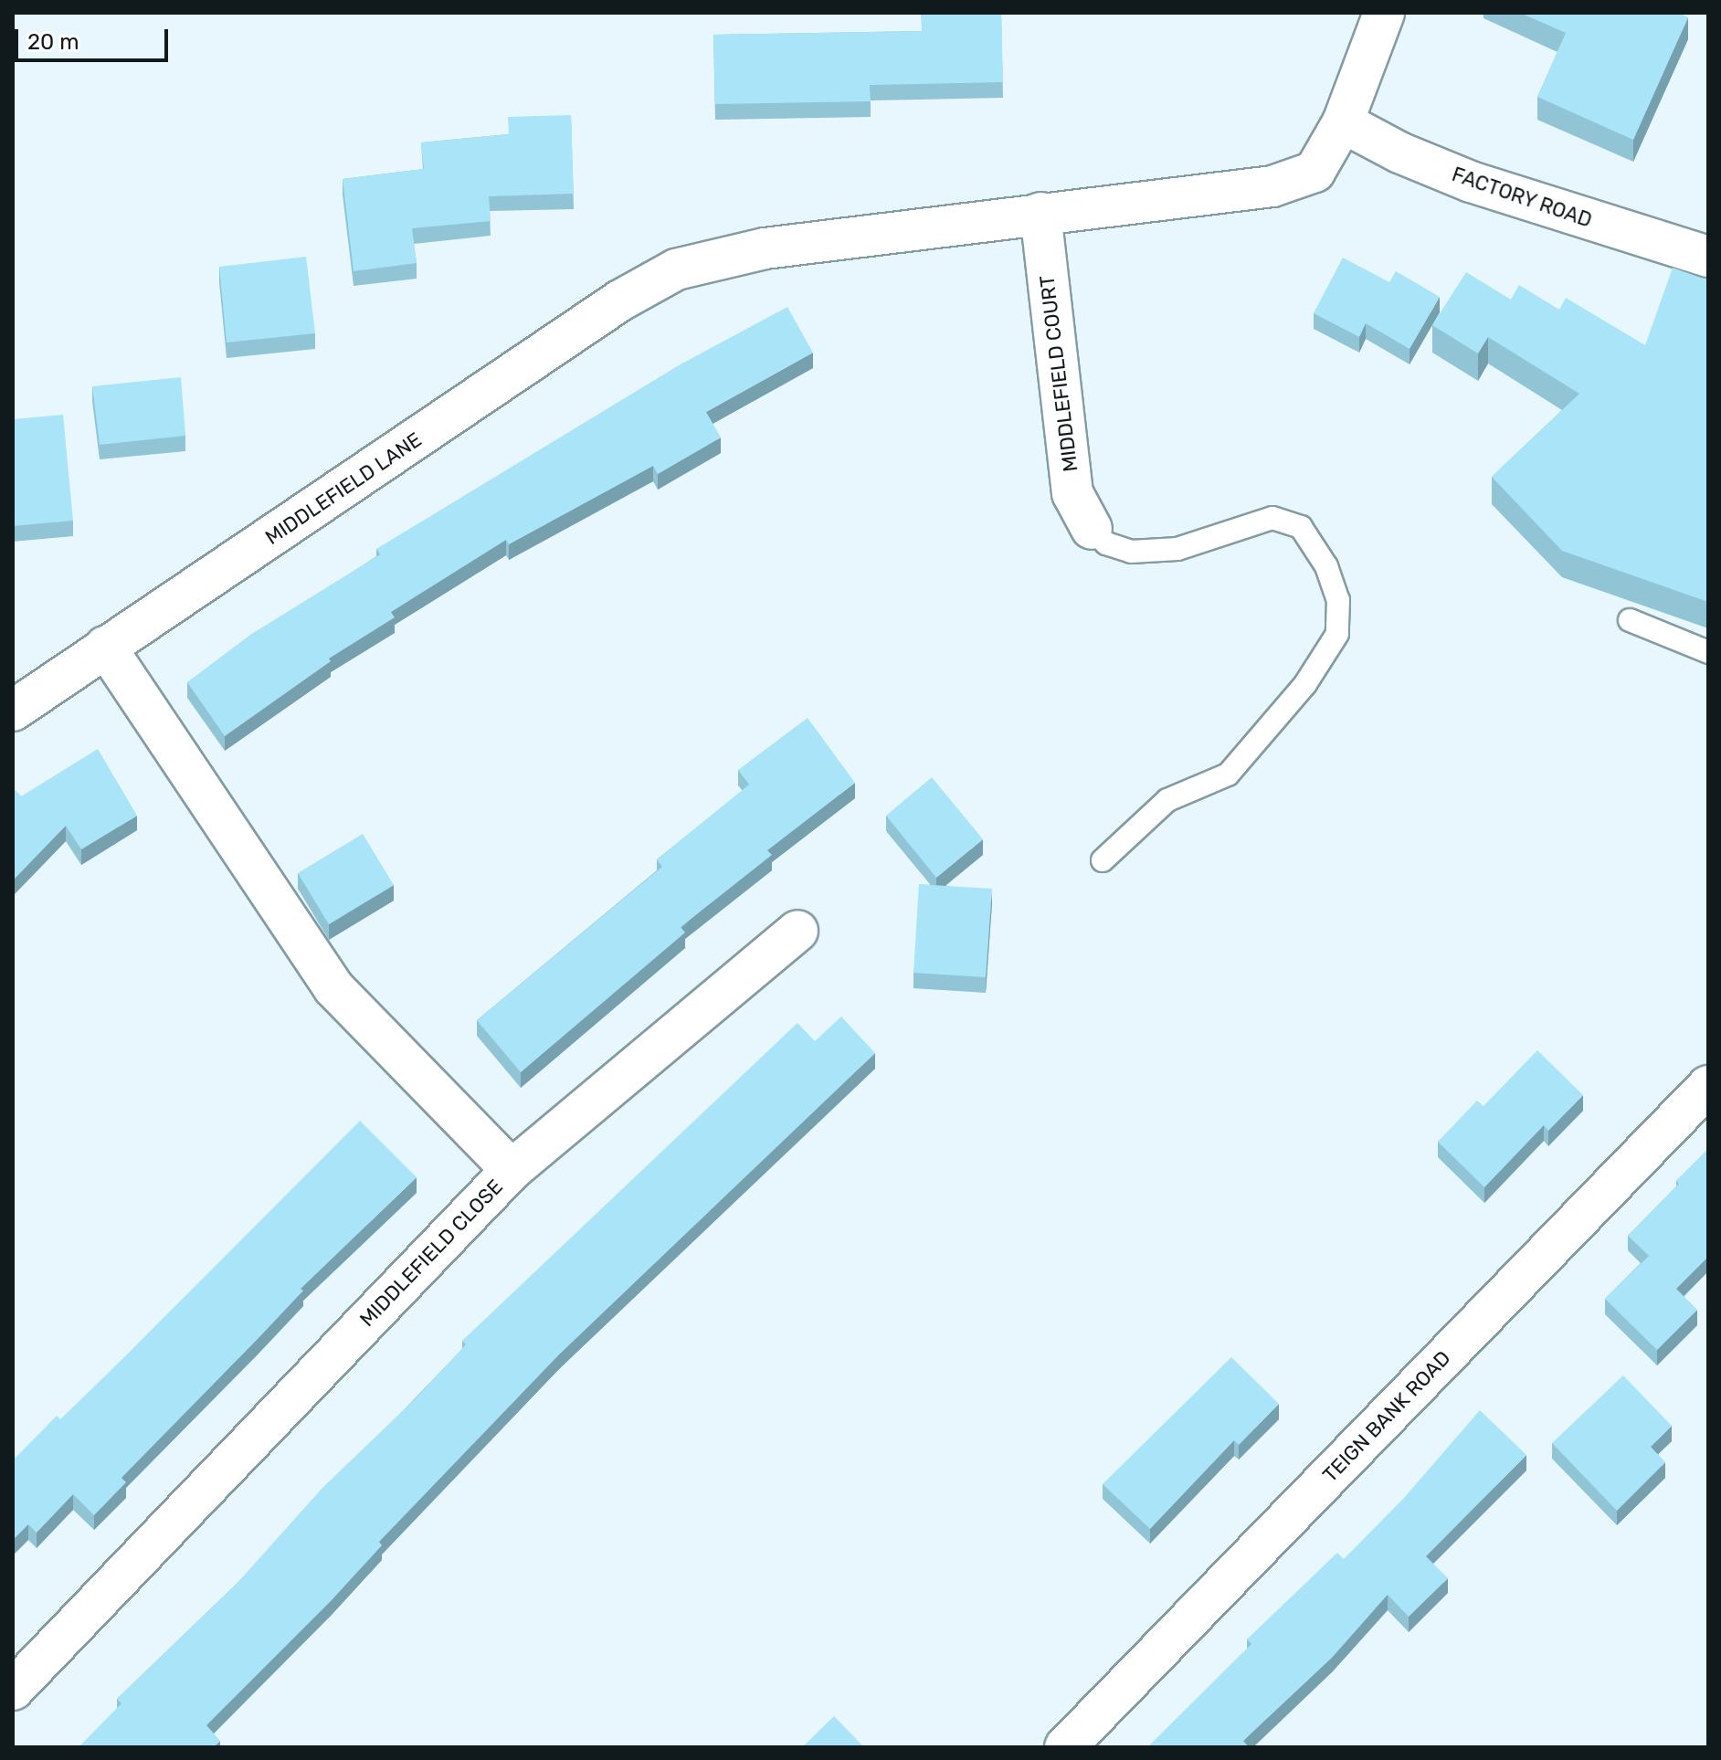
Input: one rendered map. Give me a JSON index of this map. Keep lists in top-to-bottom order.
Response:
{
  "streets": {
    "street": [
      "FACTORY ROAD",
      "MIDDLEFIELD COURT",
      "MIDDLEFIELD LANE",
      "MIDDLEFIELD CLOSE",
      "TEIGN BANK ROAD"
    ]
  },
  "crossings": [
    ["FACTORY ROAD", "MIDDLEFIELD LANE"],
    ["MIDDLEFIELD COURT", "MIDDLEFIELD LANE"],
    ["MIDDLEFIELD LANE", "MIDDLEFIELD CLOSE"]
  ],
  "scale_bar": "20 m"
}
